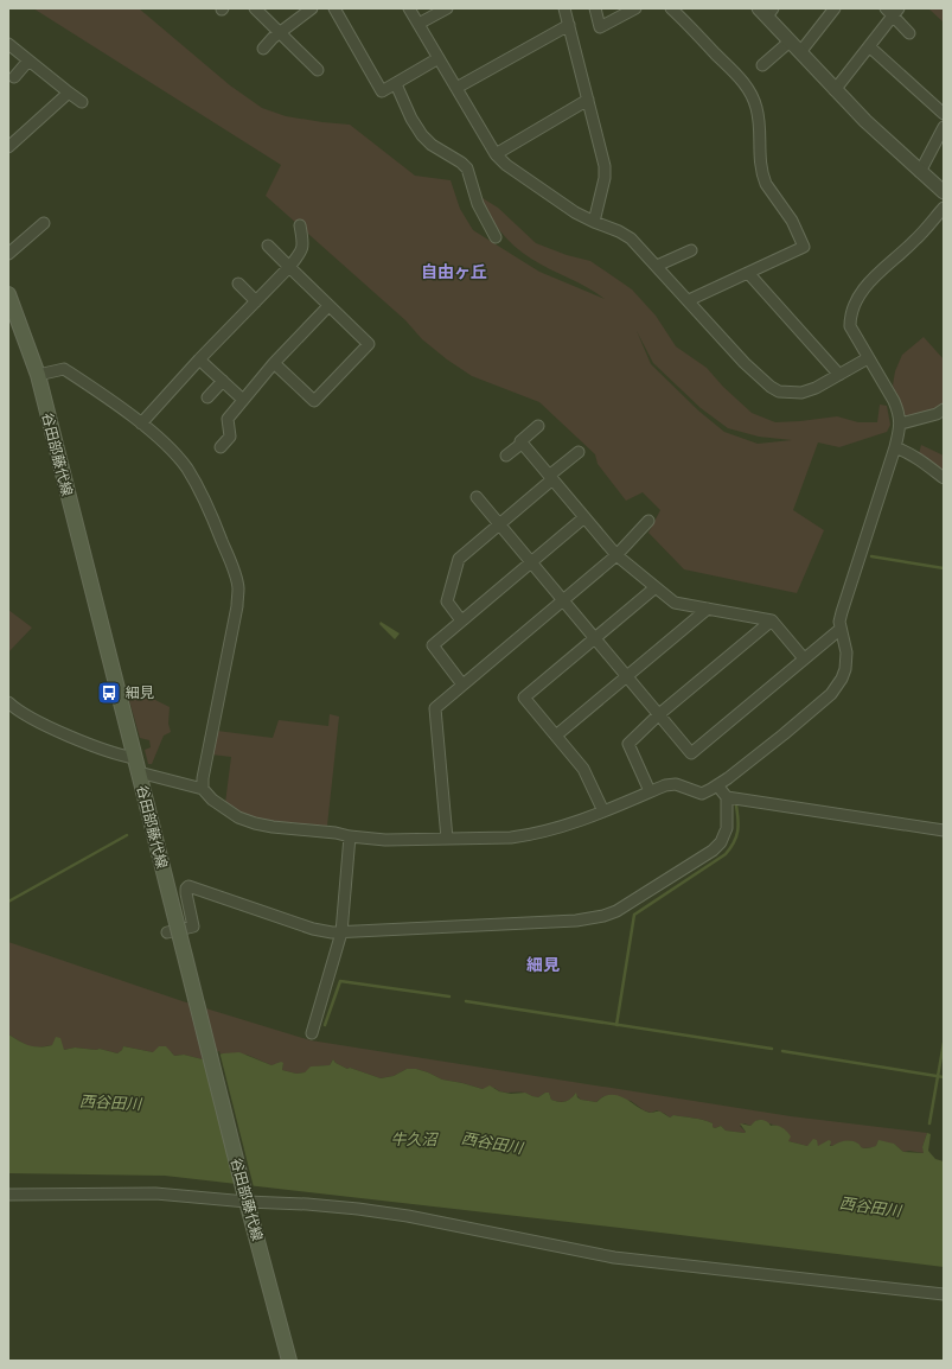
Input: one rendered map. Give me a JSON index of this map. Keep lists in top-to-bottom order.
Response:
{
  "streets": {
    "main road": ["谷田部藤代線"]
  },
  "districts": ["自由ヶ丘", "細見"],
  "water": ["西谷田川", "牛久沼"],
  "places": {
    "bus stop": ["細見"]
  }
}
